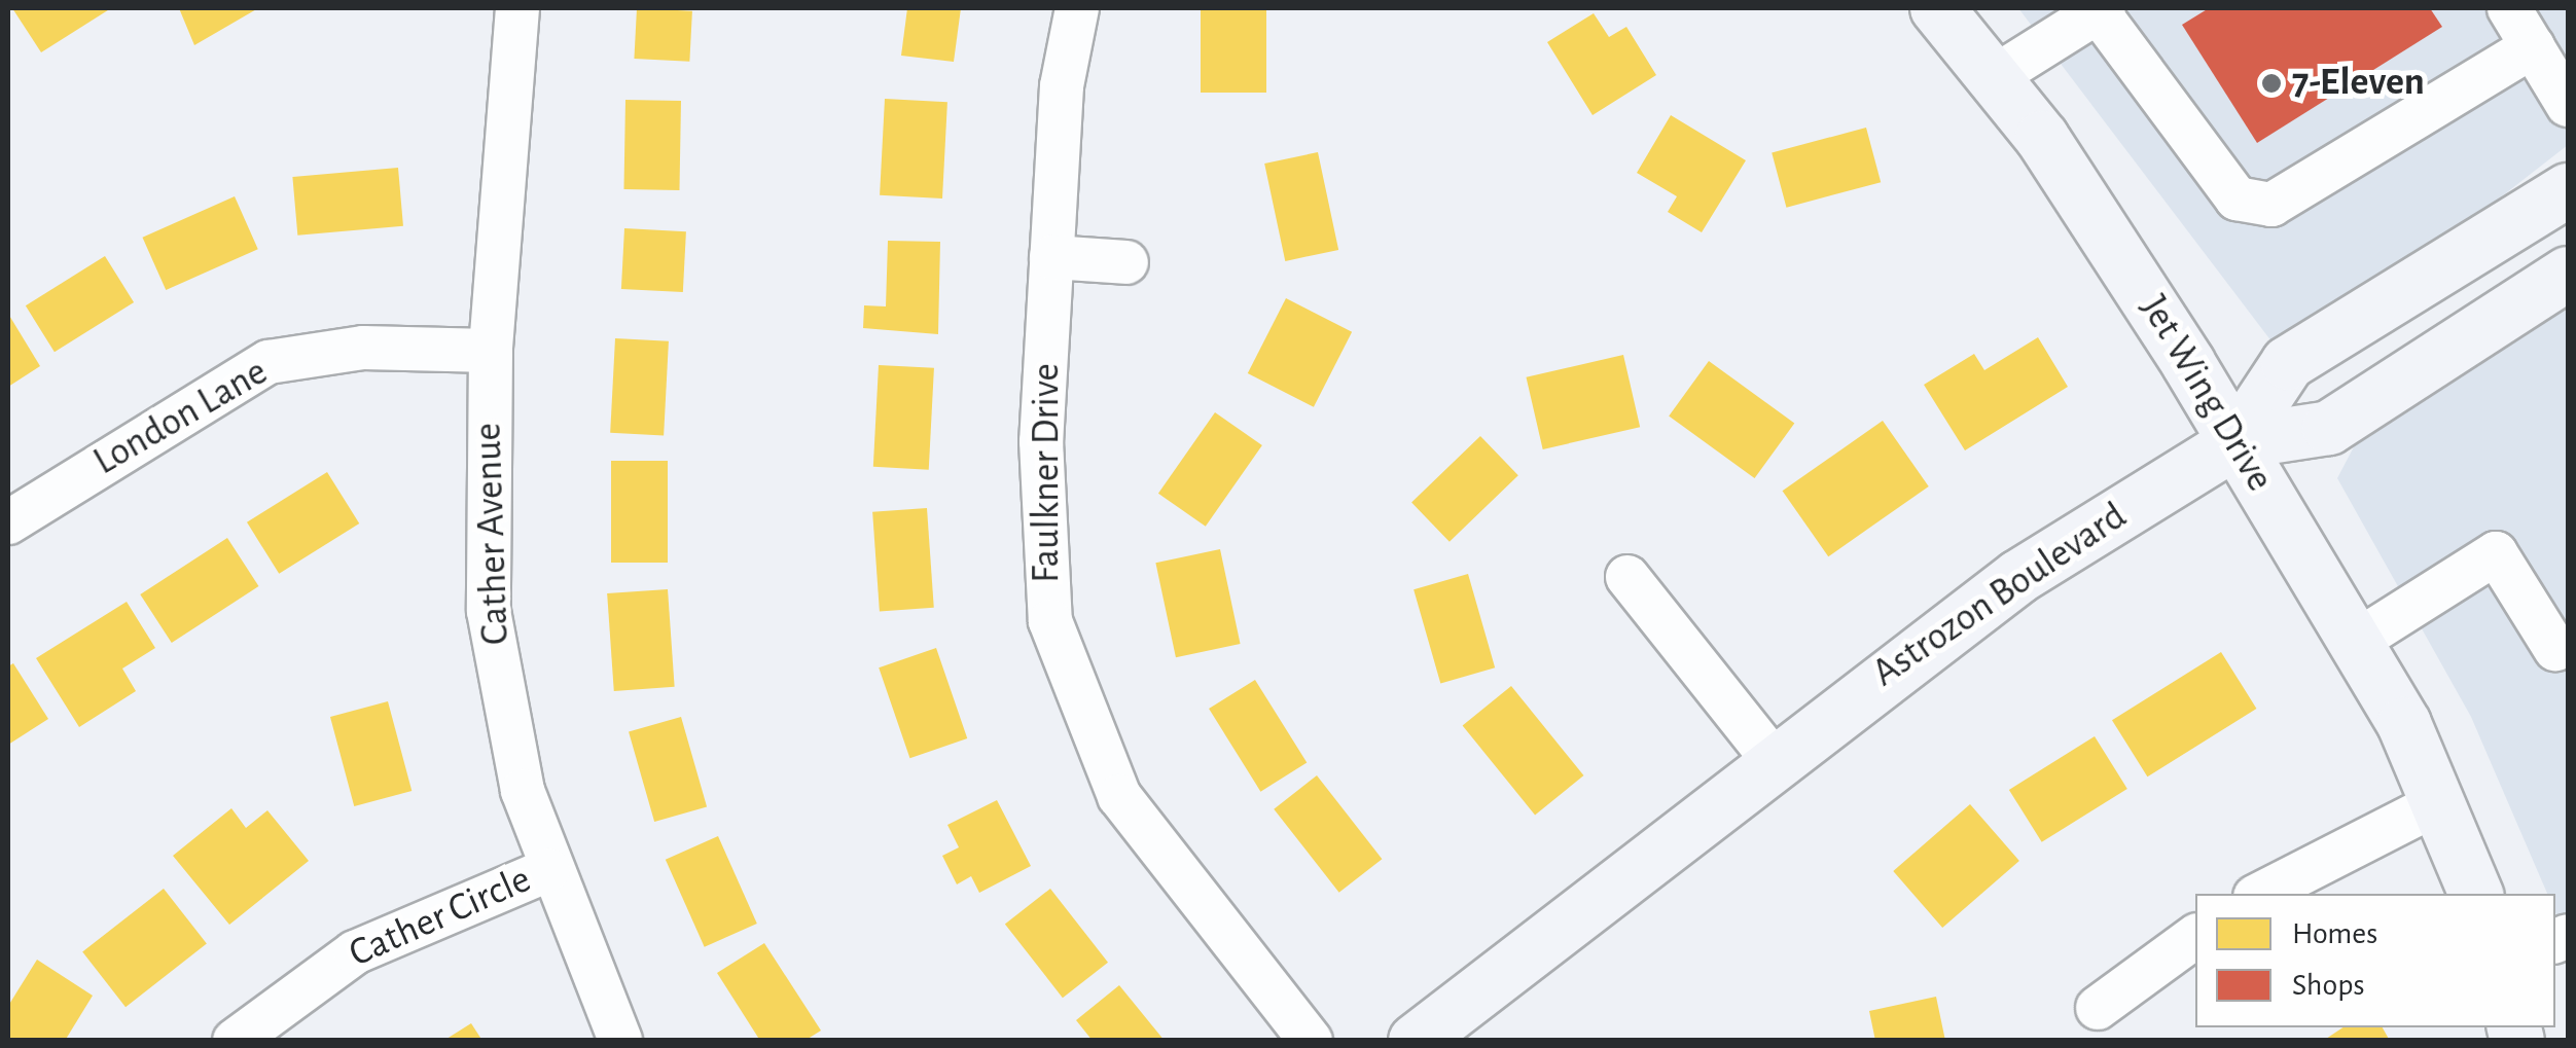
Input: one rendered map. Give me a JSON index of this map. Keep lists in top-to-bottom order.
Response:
{
  "streets": {
    "main road": ["Jet Wing Drive", "Astrozon Boulevard"],
    "street": [
      "London Lane",
      "Faulkner Drive",
      "Cather Avenue",
      "Cather Circle"
    ]
  },
  "crossings": [
    ["Jet Wing Drive", "Astrozon Boulevard"],
    ["London Lane", "Cather Avenue"],
    ["Cather Avenue", "Cather Circle"]
  ],
  "places": ["7-Eleven"],
  "legend": ["Homes", "Shops"]
}
